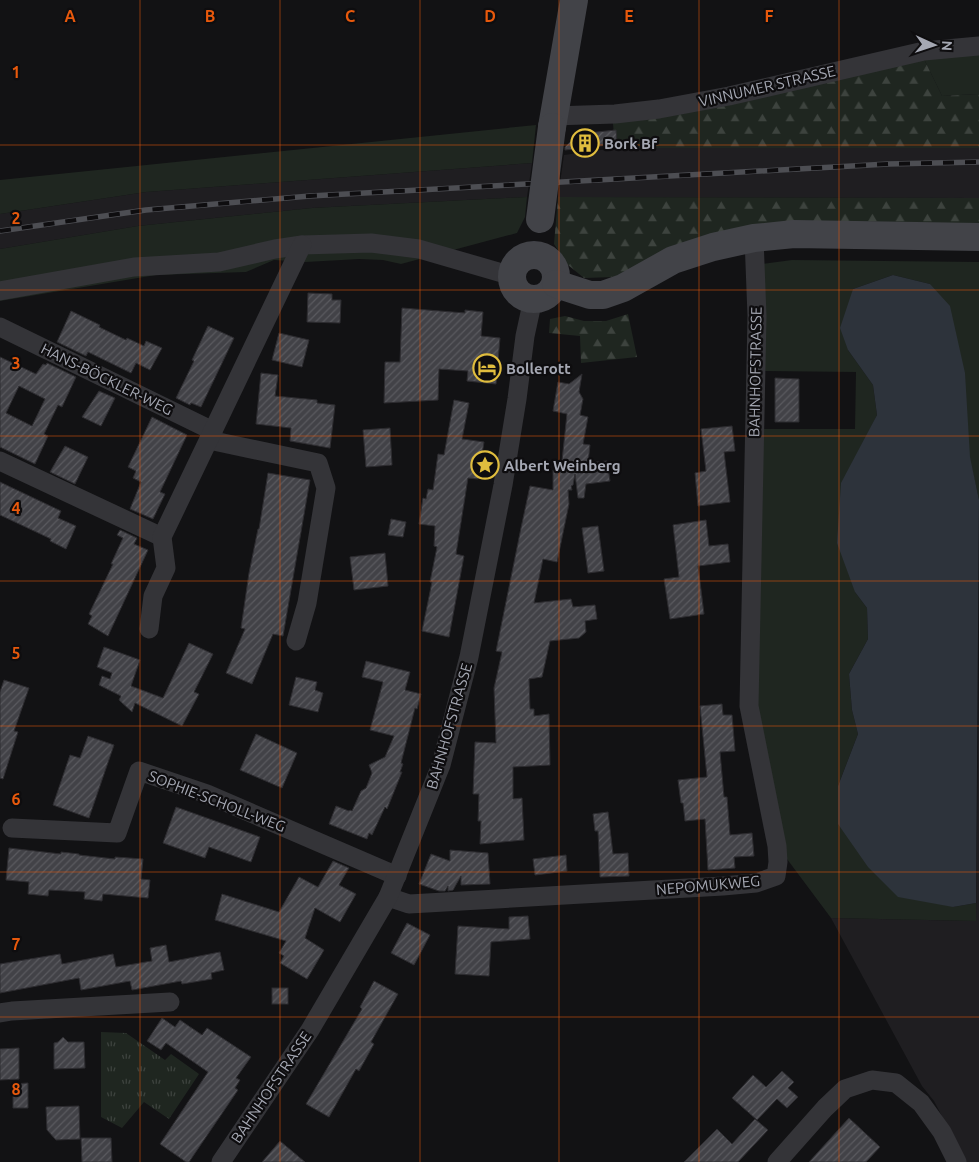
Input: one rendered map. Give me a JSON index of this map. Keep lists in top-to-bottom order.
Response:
{
  "streets": {
    "street": [
      "VINNUMER STRASSE",
      "BAHNHOFSTRASSE",
      "HANS-BÖCKLER-WEG",
      "SOPHIE-SCHOLL-WEG",
      "NEPOMUKWEG"
    ]
  },
  "crossings": [
    ["BAHNHOFSTRASSE", "SOPHIE-SCHOLL-WEG"],
    ["BAHNHOFSTRASSE", "NEPOMUKWEG"]
  ],
  "places": {
    "building": ["Bork Bf"],
    "hotel": ["Bollerott"],
    "place": ["Albert Weinberg"]
  },
  "north": "right",
  "grid": {
    "columns": [
      "A",
      "B",
      "C",
      "D",
      "E",
      "F"
    ],
    "rows": [
      "1",
      "2",
      "3",
      "4",
      "5",
      "6",
      "7",
      "8"
    ]
  }
}
